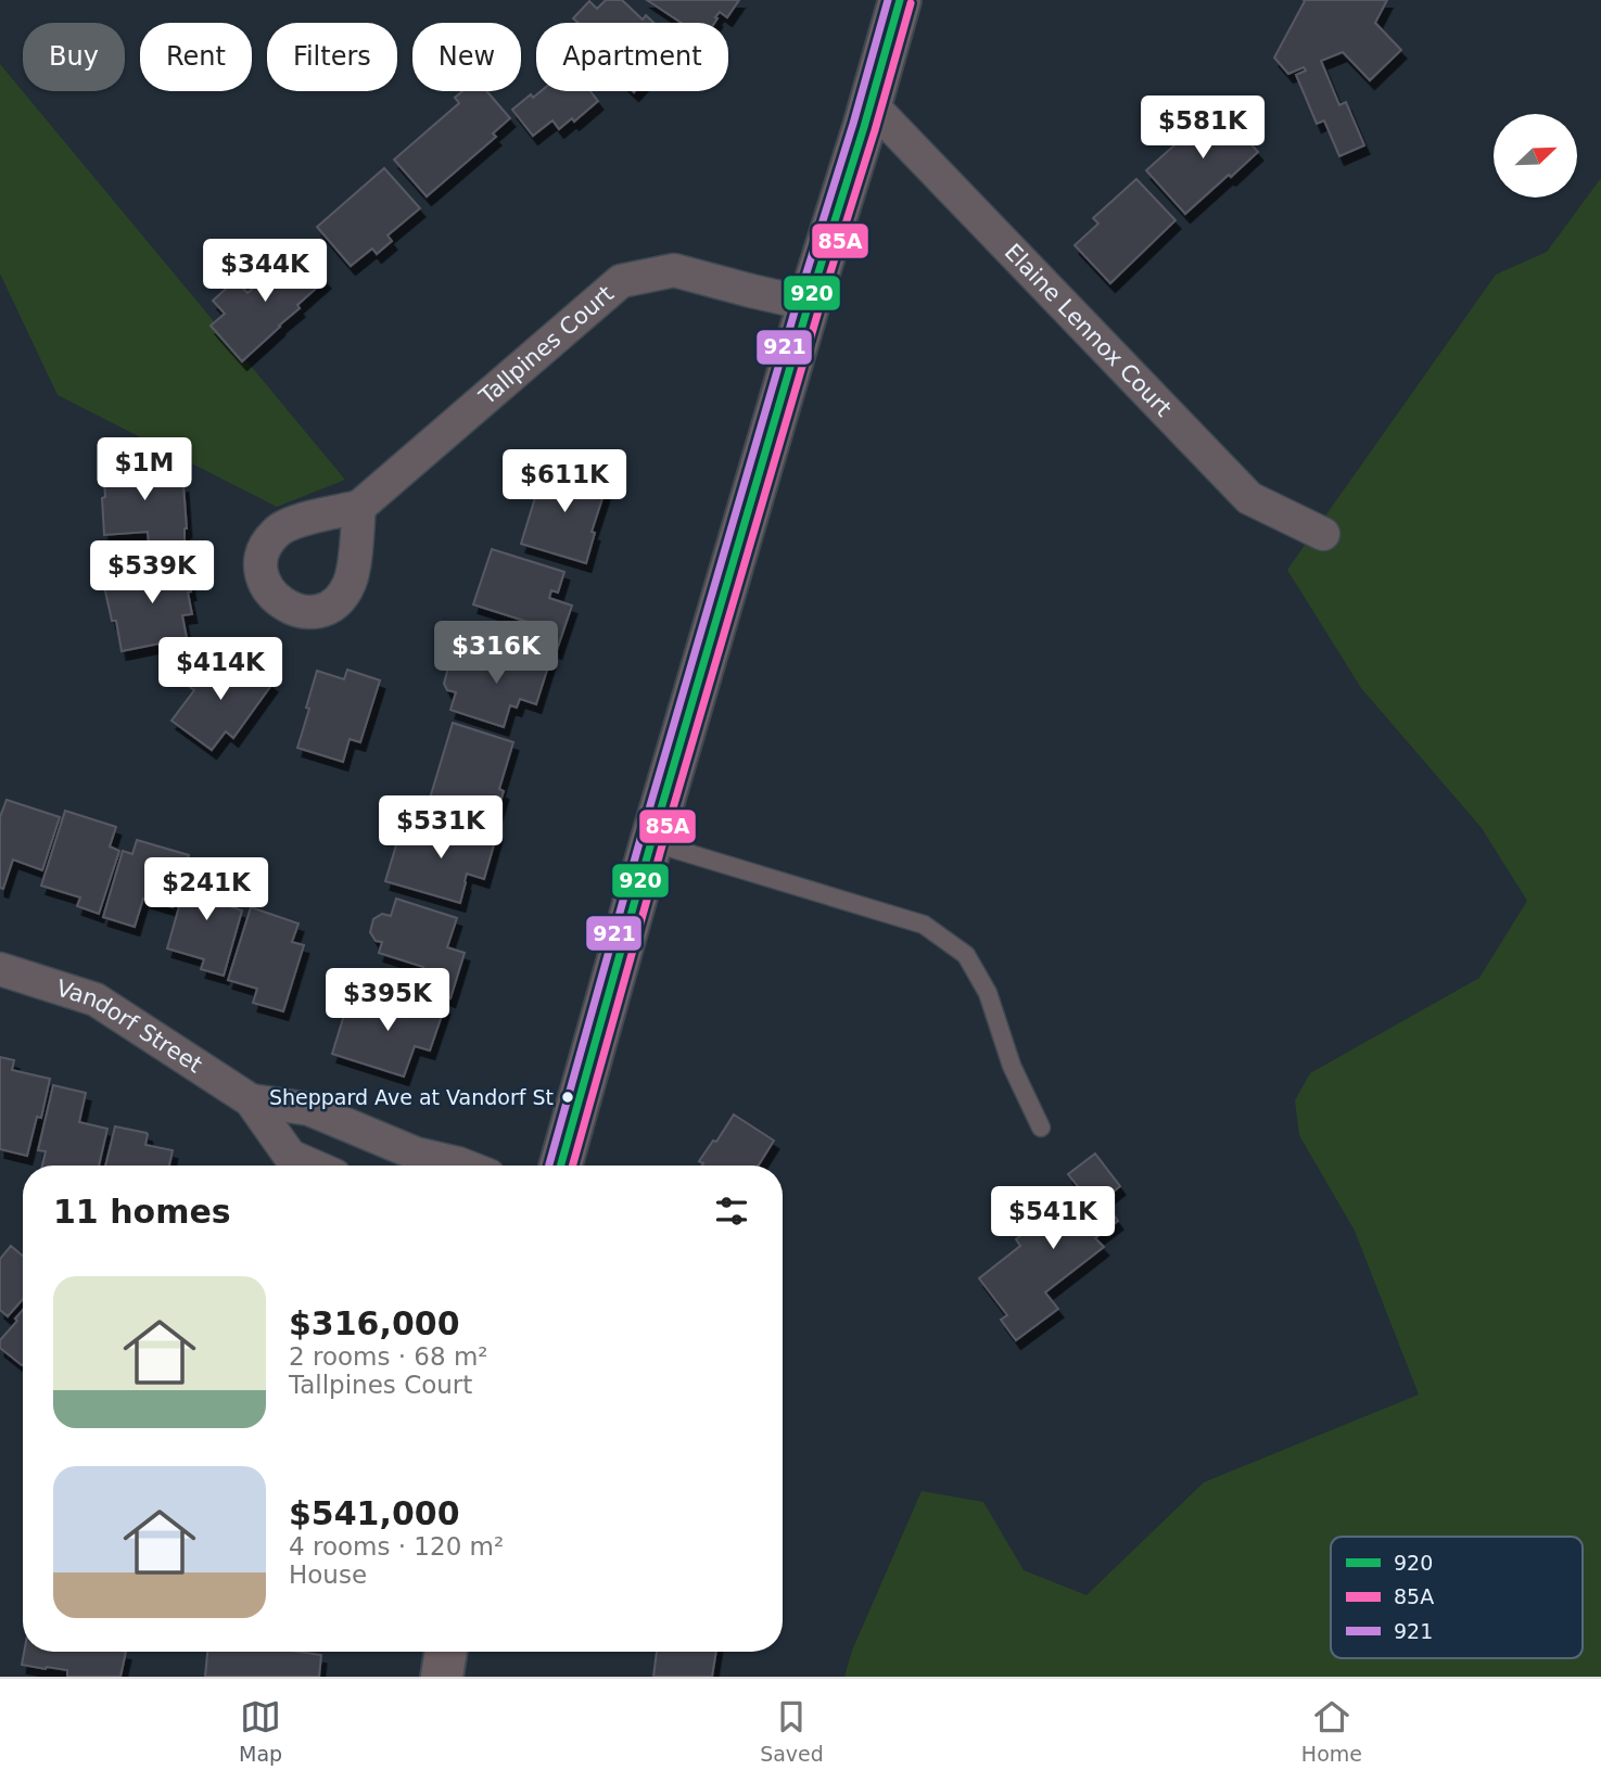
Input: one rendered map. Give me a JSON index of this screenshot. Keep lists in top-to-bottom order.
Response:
{
  "streets": {
    "street": ["Elaine Lennox Court", "Tallpines Court", "Vandorf Street"]
  },
  "places": ["Sheppard Ave at Vandorf St"],
  "lines": ["transit line 920", "transit line 921", "transit line 85A"],
  "legend": ["920", "85A", "921"],
  "north": "top right",
  "page": {
    "chip": [
      "Buy",
      "Rent",
      "Filters",
      "New",
      "Apartment"
    ],
    "price": [
      "$581K",
      "$344K",
      "$1M",
      "$611K",
      "$539K",
      "$316K",
      "$414K",
      "$531K",
      "$241K",
      "$395K",
      "$541K"
    ],
    "heading": "11 homes",
    "list": [
      {
        "name": "$316,000",
        "note": "2 rooms · 68 m² · Tallpines Court"
      },
      {
        "name": "$541,000",
        "note": "4 rooms · 120 m² · House"
      }
    ],
    "tabs": ["Map", "Saved", "Home"]
  }
}
